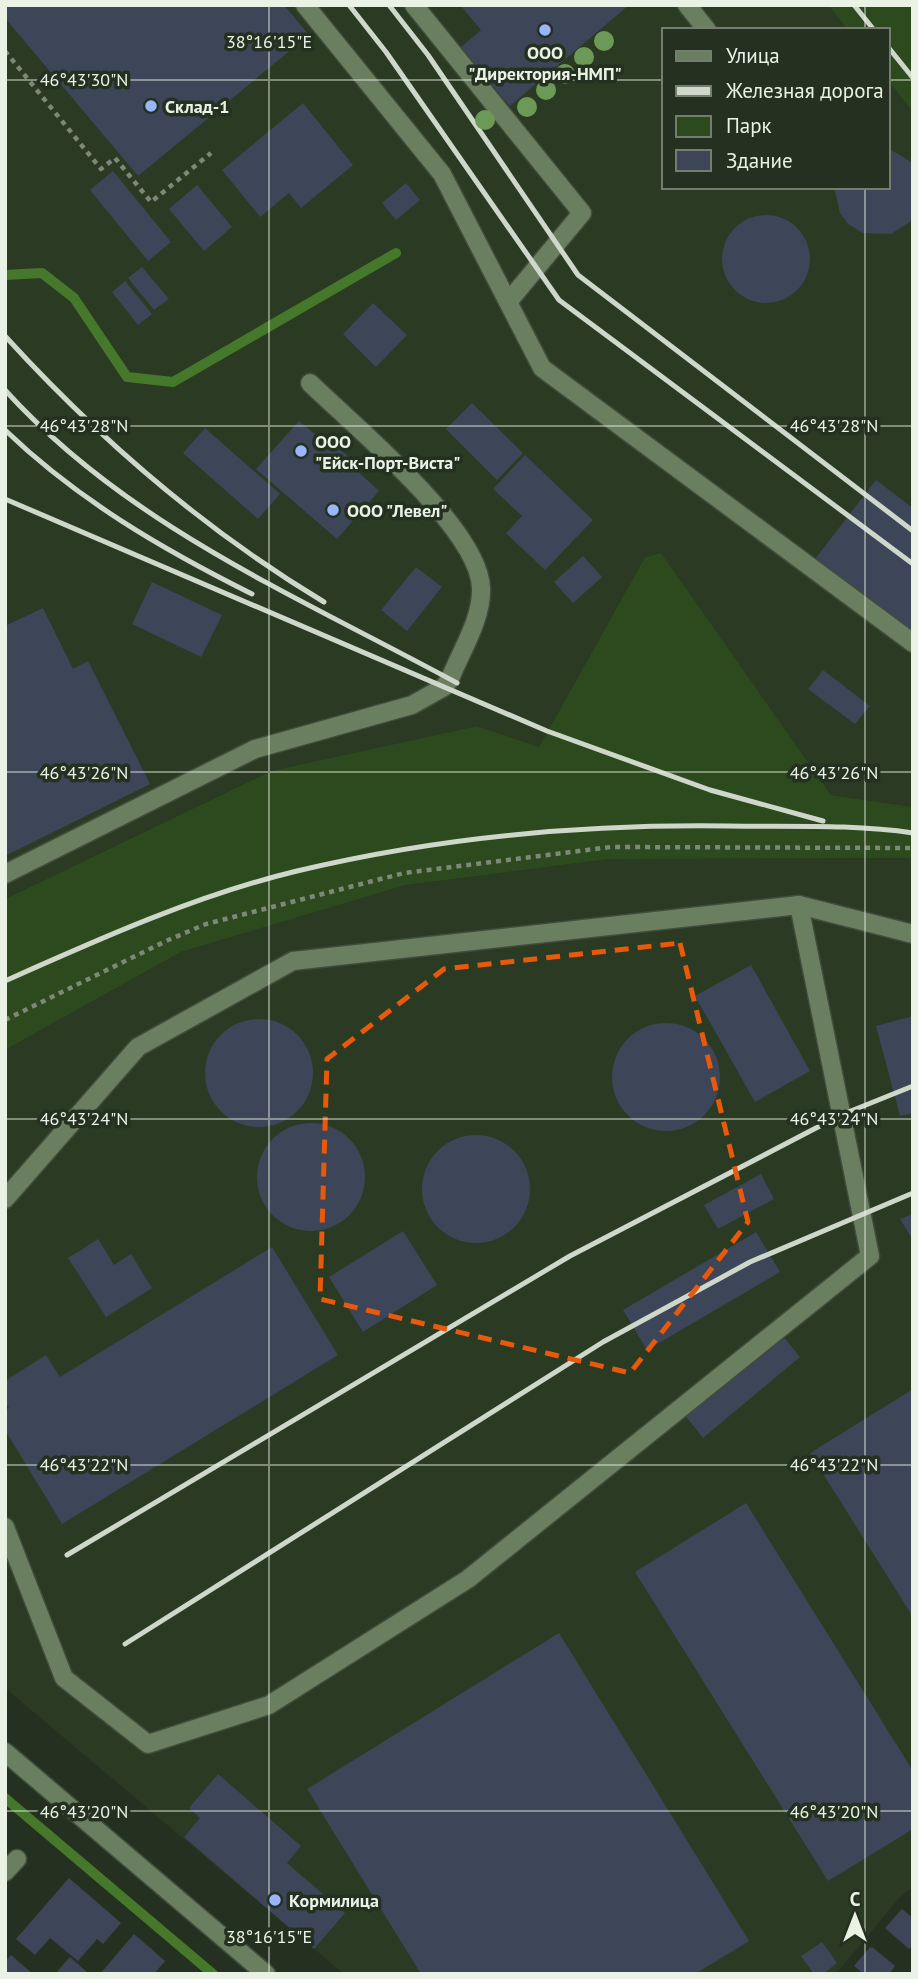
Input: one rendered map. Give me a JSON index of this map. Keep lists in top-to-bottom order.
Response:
{
  "places": [
    "ООО \"Директория-НМП\"",
    "Склад-1",
    "ООО \"Ейск-Порт-Виста\"",
    "ООО \"Левел\"",
    "Кормилица"
  ],
  "legend": [
    "Улица",
    "Железная дорога",
    "Парк",
    "Здание"
  ],
  "north": "top",
  "coordinates": [
    "38°16'15\"E",
    "46°43'30\"N",
    "46°43'28\"N",
    "46°43'26\"N",
    "46°43'24\"N",
    "46°43'22\"N",
    "46°43'20\"N"
  ]
}
